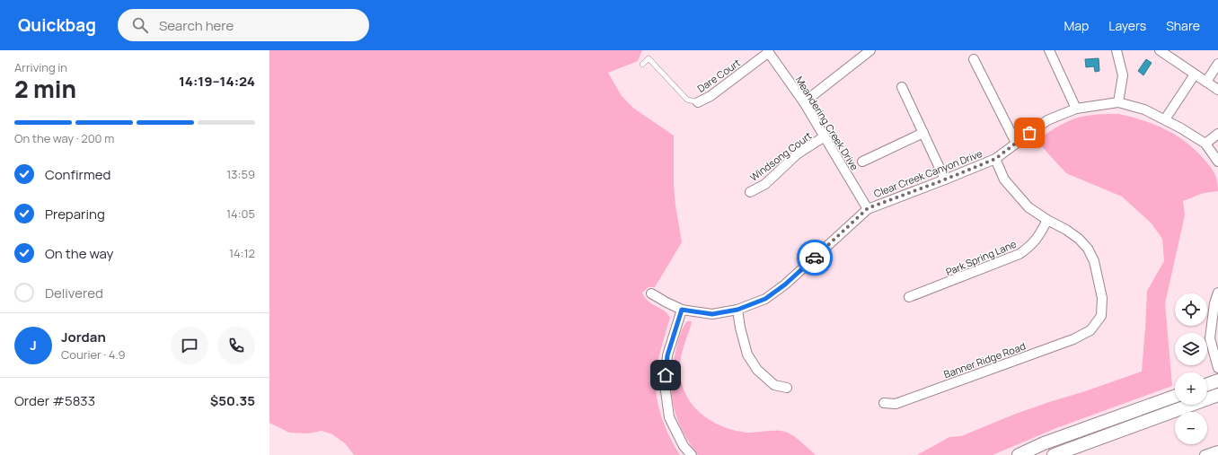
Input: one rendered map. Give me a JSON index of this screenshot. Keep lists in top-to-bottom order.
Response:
{
  "streets": {
    "street": [
      "Dare Court",
      "Meandering Creek Drive",
      "Windsong Court",
      "Clear Creek Canyon Drive",
      "Park Spring Lane",
      "Banner Ridge Road"
    ]
  },
  "crossings": [
    ["Dare Court", "Meandering Creek Drive"],
    ["Meandering Creek Drive", "Windsong Court"],
    ["Meandering Creek Drive", "Clear Creek Canyon Drive"],
    ["Park Spring Lane", "Banner Ridge Road"]
  ],
  "page": {
    "header": "Quickbag",
    "search": "Search here",
    "nav": ["Map", "Layers", "Share"],
    "heading": ["2 min", "Arriving in", "14:19–14:24"],
    "panel": [
      "Jordan",
      "Courier · 4.9",
      "Order #5833",
      "$50.35"
    ],
    "bar": "On the way · 200 m",
    "list": [
      ["Confirmed", "13:59"],
      ["Preparing", "14:05"],
      ["On the way", "14:12"],
      "Delivered"
    ],
    "map_buttons": ["+", "−"],
    "round": "J"
  }
}
